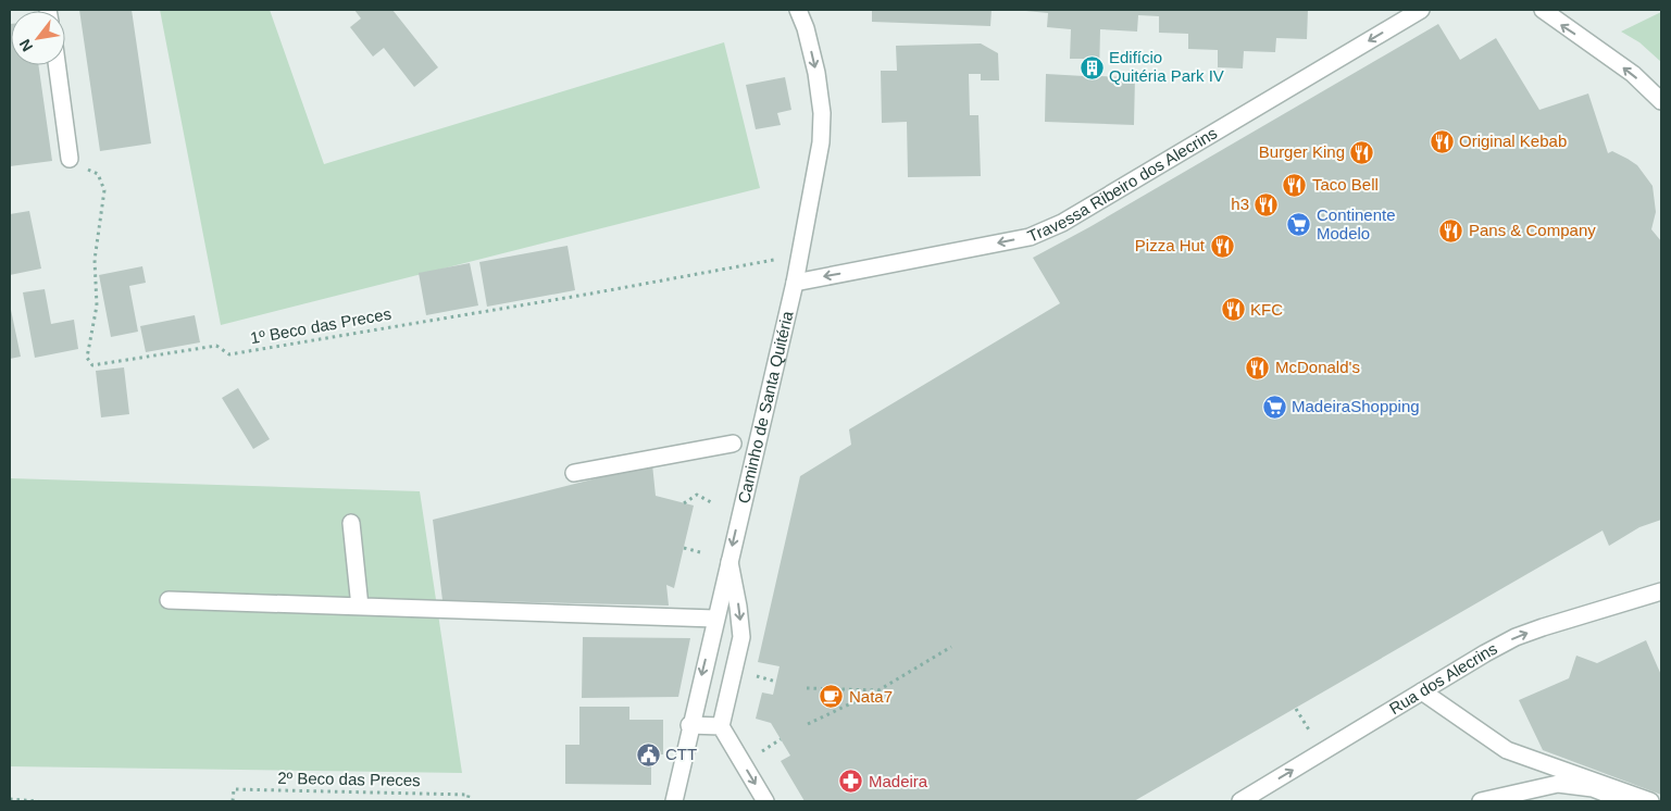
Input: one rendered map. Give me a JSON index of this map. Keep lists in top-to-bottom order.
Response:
{
  "streets": {
    "street": ["Travessa Ribeiro dos Alecrins", "Caminho de Santa Quitéria", "Rua dos Alecrins"],
    "path": ["1º Beco das Preces", "2º Beco das Preces"]
  },
  "crossings": [
    ["Travessa Ribeiro dos Alecrins", "Caminho de Santa Quitéria"]
  ],
  "one_way": ["Travessa Ribeiro dos Alecrins", "Caminho de Santa Quitéria", "Rua dos Alecrins"],
  "places": {
    "building": ["Edifício Quitéria Park IV"],
    "restaurant": [
      "Original Kebab",
      "Burger King",
      "Taco Bell",
      "h3",
      "Pans & Company",
      "Pizza Hut",
      "KFC",
      "McDonald's"
    ],
    "supermarket": ["Continente Modelo", "MadeiraShopping"],
    "cafe": ["Nata7"],
    "public building": ["CTT"],
    "pharmacy": ["Madeira"]
  },
  "north": "bottom left"
}
